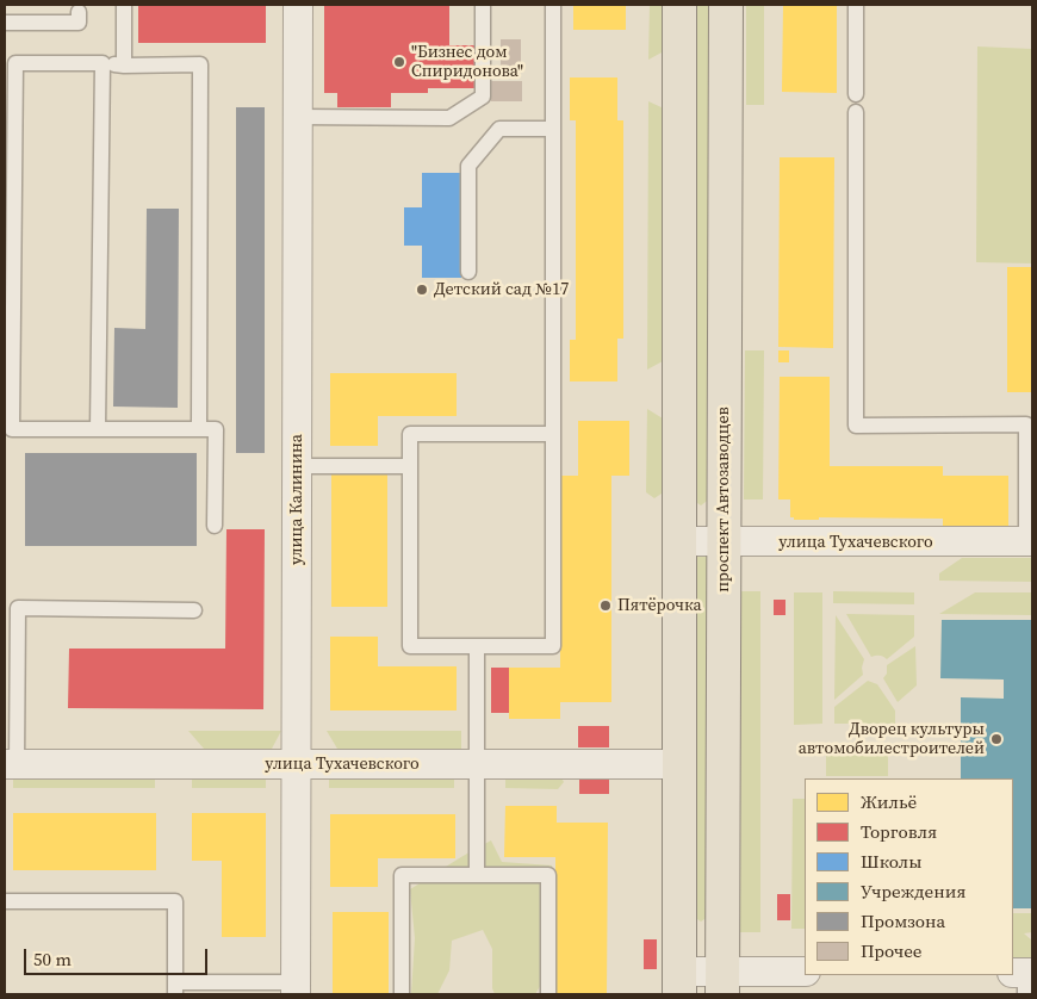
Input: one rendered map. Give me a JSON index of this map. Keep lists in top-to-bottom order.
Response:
{
  "streets": {
    "main road": ["проспект Автозаводцев"],
    "street": ["улица Калинина", "улица Тухачевского"]
  },
  "crossings": [
    ["улица Калинина", "улица Тухачевского"],
    ["проспект Автозаводцев", "улица Тухачевского"]
  ],
  "places": [
    "\"Бизнес дом Спиридонова\"",
    "Детский сад №17",
    "Пятёрочка",
    "Дворец культуры автомобилестроителей"
  ],
  "legend": [
    "Жильё",
    "Торговля",
    "Школы",
    "Учреждения",
    "Промзона",
    "Прочее"
  ],
  "scale_bar": "50 m"
}
